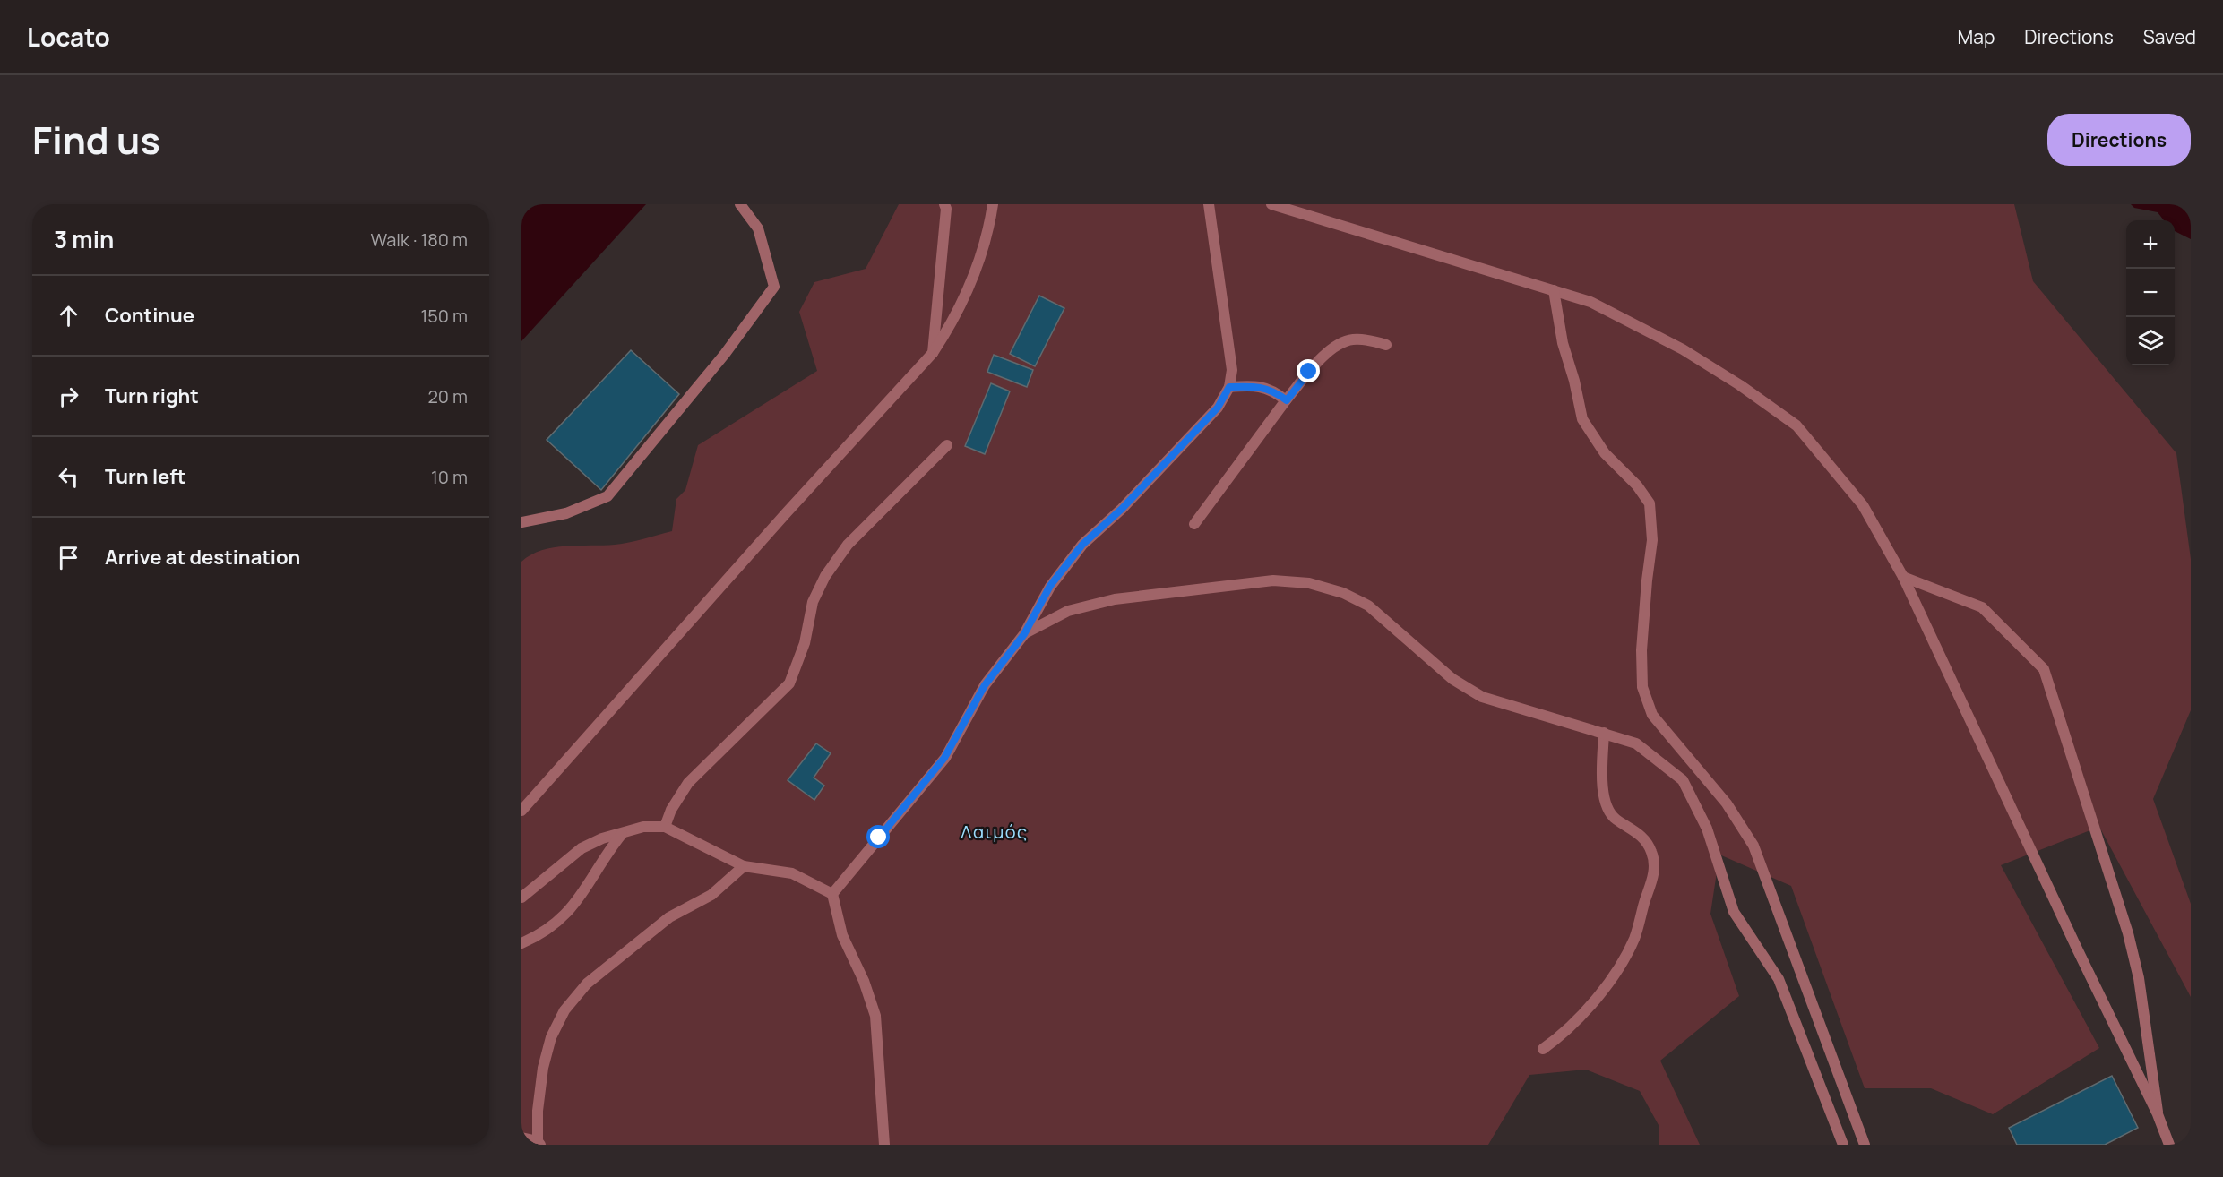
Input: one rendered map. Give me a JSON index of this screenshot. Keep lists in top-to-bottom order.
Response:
{
  "districts": ["Λαιμός"],
  "page": {
    "header": "Locato",
    "nav": ["Map", "Directions", "Saved"],
    "title": "Find us",
    "buttons": "Directions",
    "heading": ["3 min", "Walk · 180 m"],
    "map_buttons": ["+", "−"],
    "list": [
      ["Continue", "150 m"],
      ["Turn right", "20 m"],
      ["Turn left", "10 m"],
      "Arrive at destination"
    ]
  }
}
